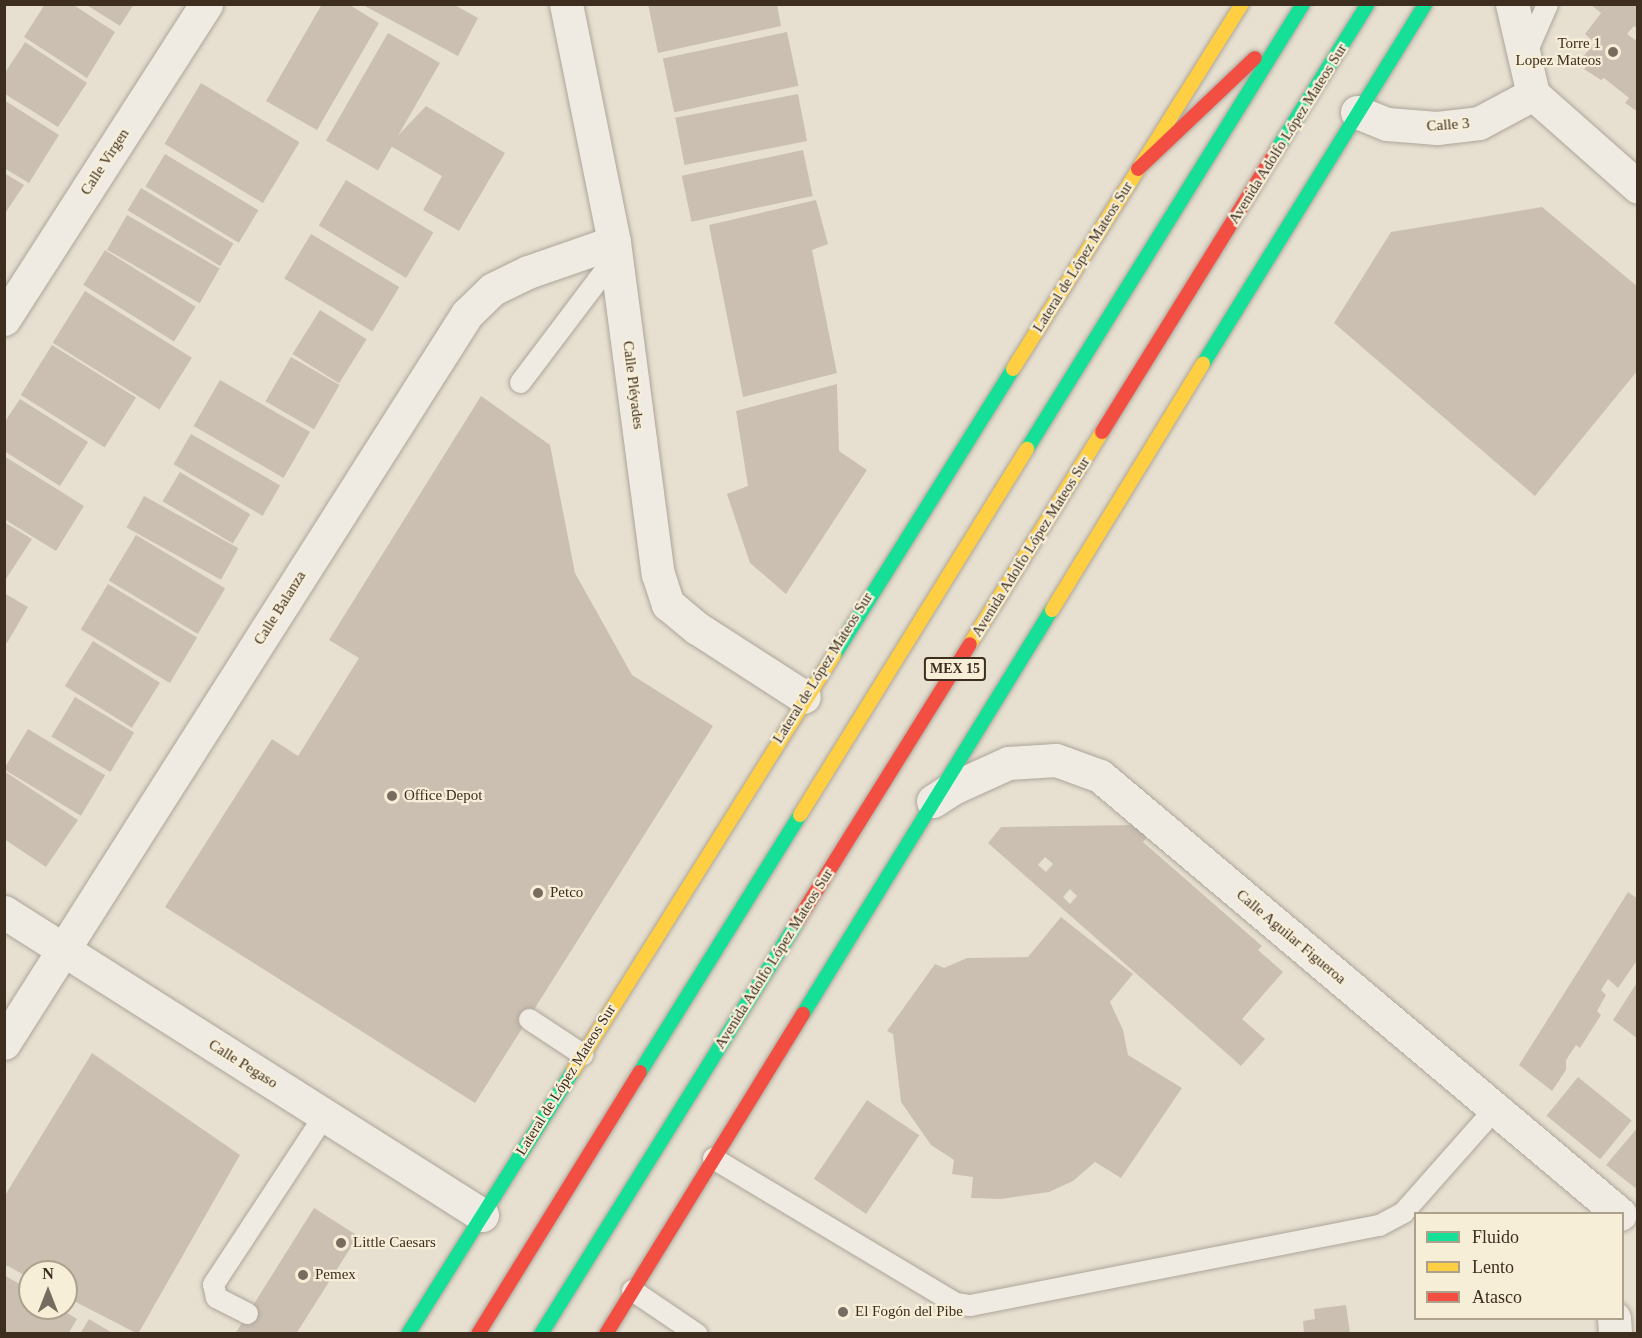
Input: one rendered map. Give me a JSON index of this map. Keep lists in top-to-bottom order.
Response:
{
  "streets": {
    "main road": ["Avenida Adolfo López Mateos Sur", "Lateral de López Mateos Sur", "MEX 15"],
    "street": [
      "Calle 3",
      "Calle Virgen",
      "Calle Pléyades",
      "Calle Balanza",
      "Calle Aguilar Figueroa",
      "Calle Pegaso"
    ]
  },
  "crossings": [
    ["Lateral de López Mateos Sur", "Calle Pléyades"],
    ["Lateral de López Mateos Sur", "Calle Pegaso"],
    ["Calle Pléyades", "Calle Balanza"],
    ["Calle Balanza", "Calle Pegaso"]
  ],
  "places": [
    "Torre 1 Lopez Mateos",
    "Office Depot",
    "Petco",
    "Little Caesars",
    "Pemex",
    "El Fogón del Pibe"
  ],
  "legend": ["Fluido", "Lento", "Atasco"],
  "north": "top"
}
